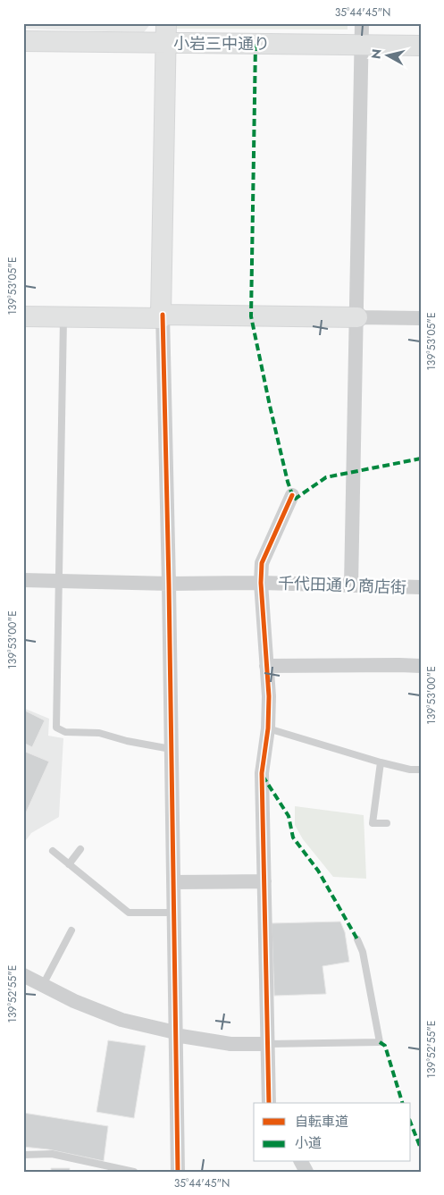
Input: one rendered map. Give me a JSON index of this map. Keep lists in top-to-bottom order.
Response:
{
  "streets": {
    "street": ["小岩三中通り", "千代田通り商店街"]
  },
  "legend": ["自転車道", "小道"],
  "north": "left",
  "coordinates": [
    "35°44'45\"N",
    "139°53'05\"E",
    "139°53'00\"E",
    "139°52'55\"E"
  ]
}
